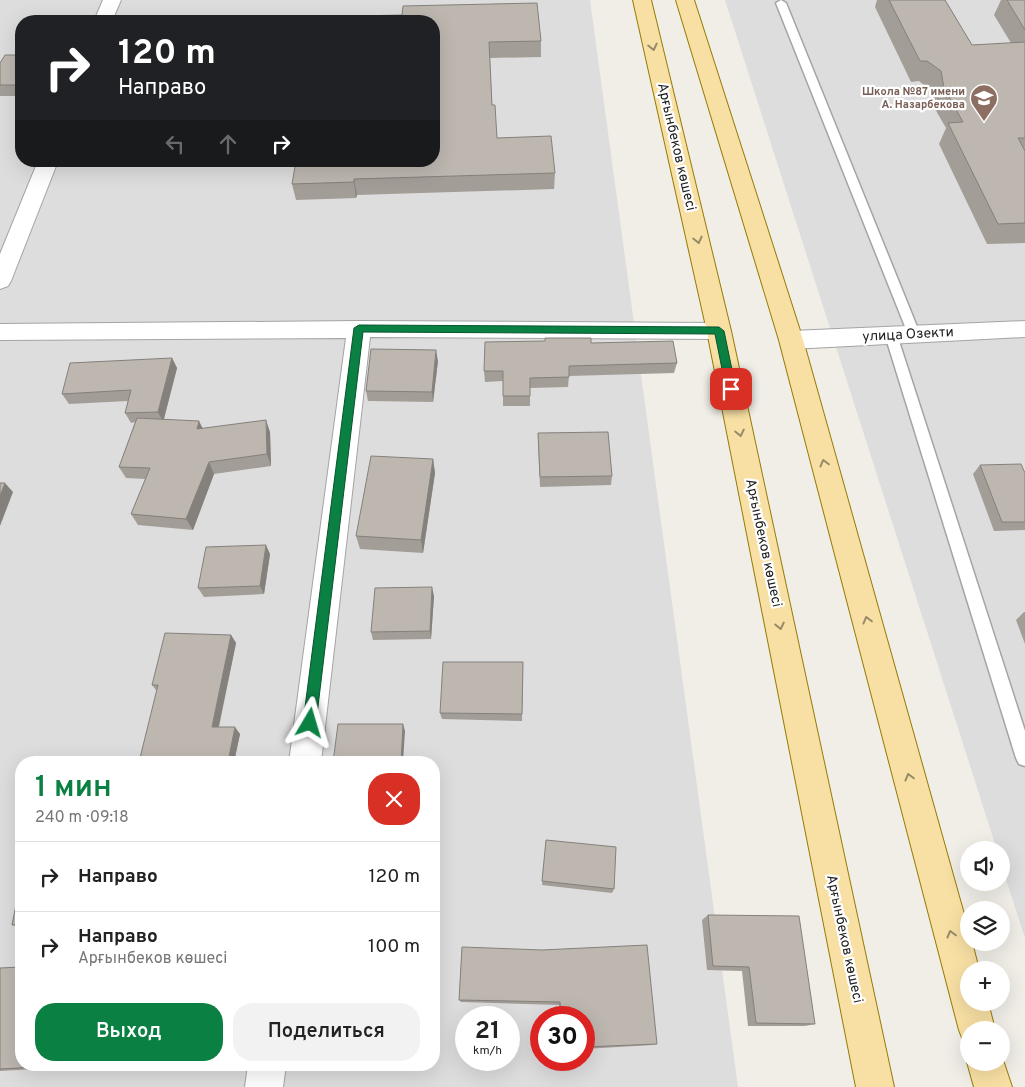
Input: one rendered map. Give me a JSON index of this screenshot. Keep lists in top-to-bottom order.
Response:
{
  "streets": {
    "main road": ["Арғынбеков көшесі"],
    "street": ["улица Озекти"]
  },
  "places": {
    "school or university": ["Школа №87 имени А. Назарбекова"]
  },
  "page": {
    "turn": ["120 m", "Направо"],
    "heading": ["1 мин", "240 m · 09:18"],
    "map_buttons": ["+", "−"],
    "list": [
      {
        "name": "Направо",
        "value": "120 m"
      },
      {
        "name": "Направо",
        "note": "Арғынбеков көшесі",
        "value": "100 m"
      }
    ],
    "buttons": ["Выход", "Поделиться"],
    "speed": "21 km/h",
    "limit": "30"
  }
}
